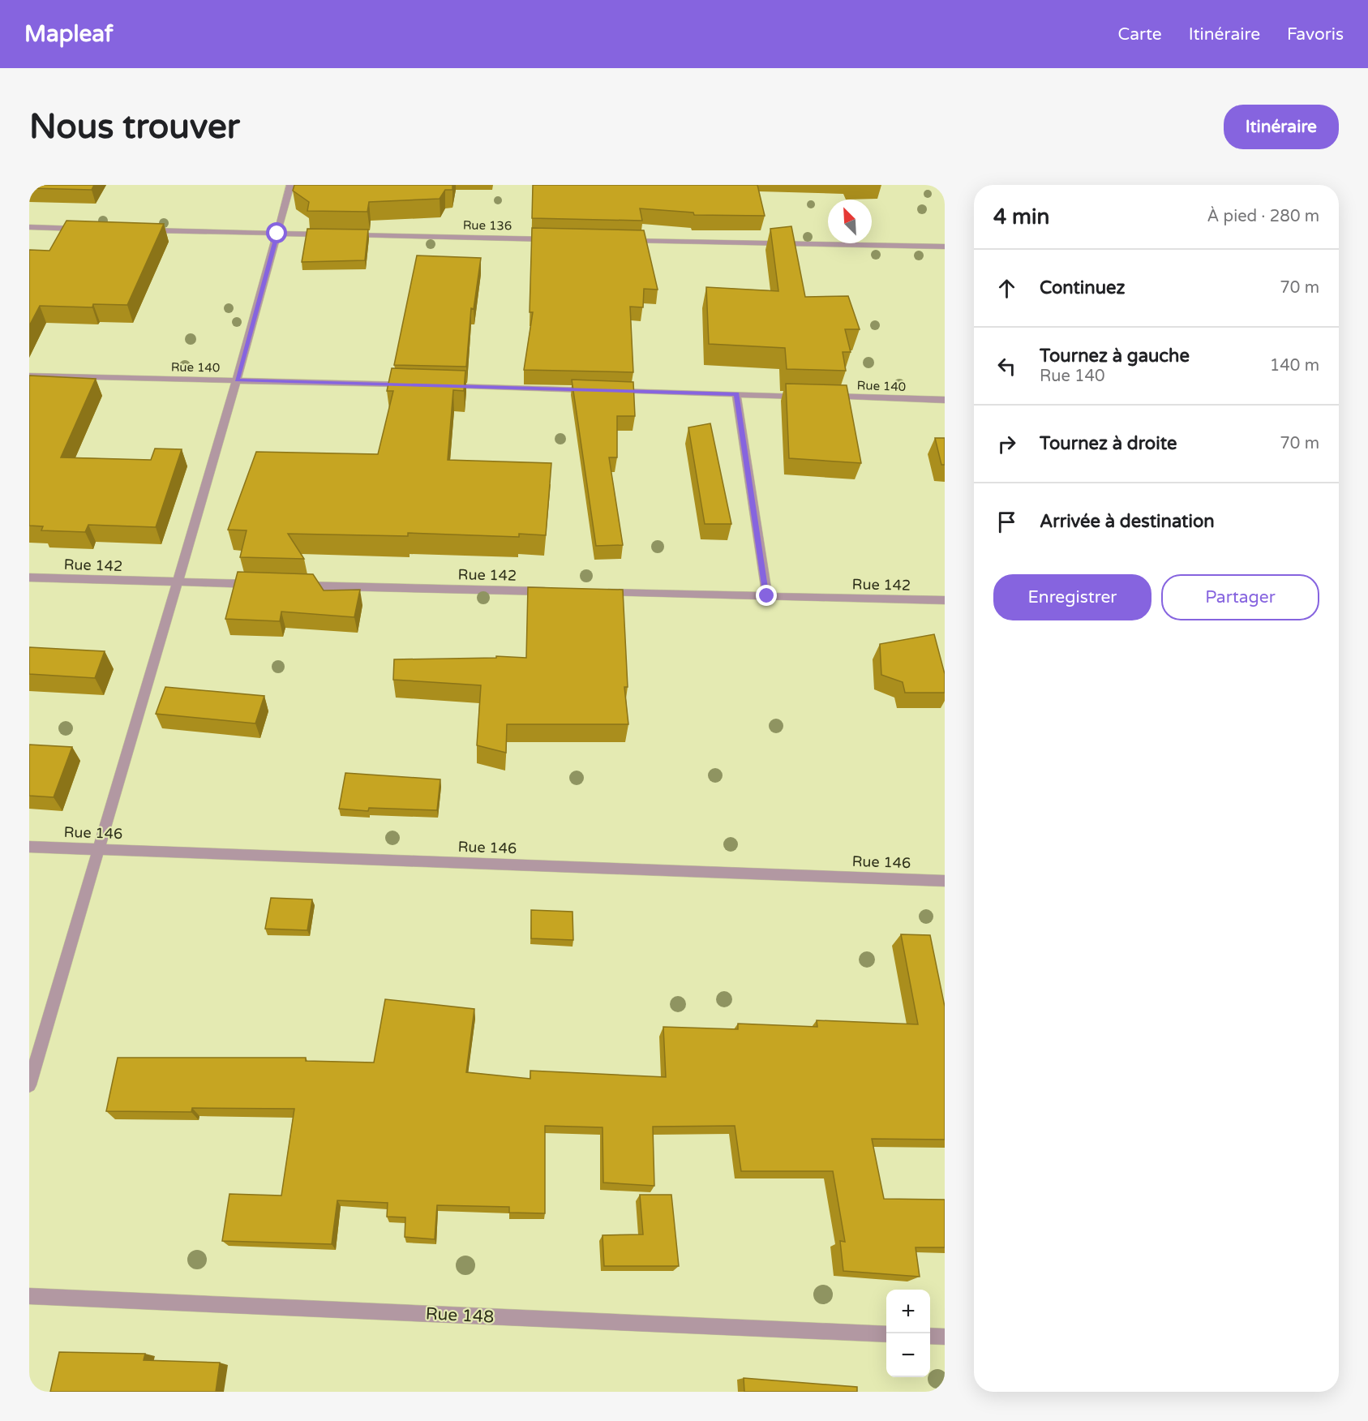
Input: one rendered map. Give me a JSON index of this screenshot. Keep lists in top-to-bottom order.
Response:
{
  "streets": {
    "street": [
      "Rue 136",
      "Rue 140",
      "Rue 142",
      "Rue 146",
      "Rue 148"
    ]
  },
  "north": "top left",
  "page": {
    "header": "Mapleaf",
    "nav": ["Carte", "Itinéraire", "Favoris"],
    "buttons": [
      "Itinéraire",
      ["Enregistrer", "Partager"]
    ],
    "title": "Nous trouver",
    "heading": ["4 min", "À pied · 280 m"],
    "list": [
      ["Continuez", "70 m"],
      ["Tournez à gauche", "Rue 140", "140 m"],
      ["Tournez à droite", "70 m"],
      "Arrivée à destination"
    ],
    "map_buttons": ["+", "−"]
  }
}
